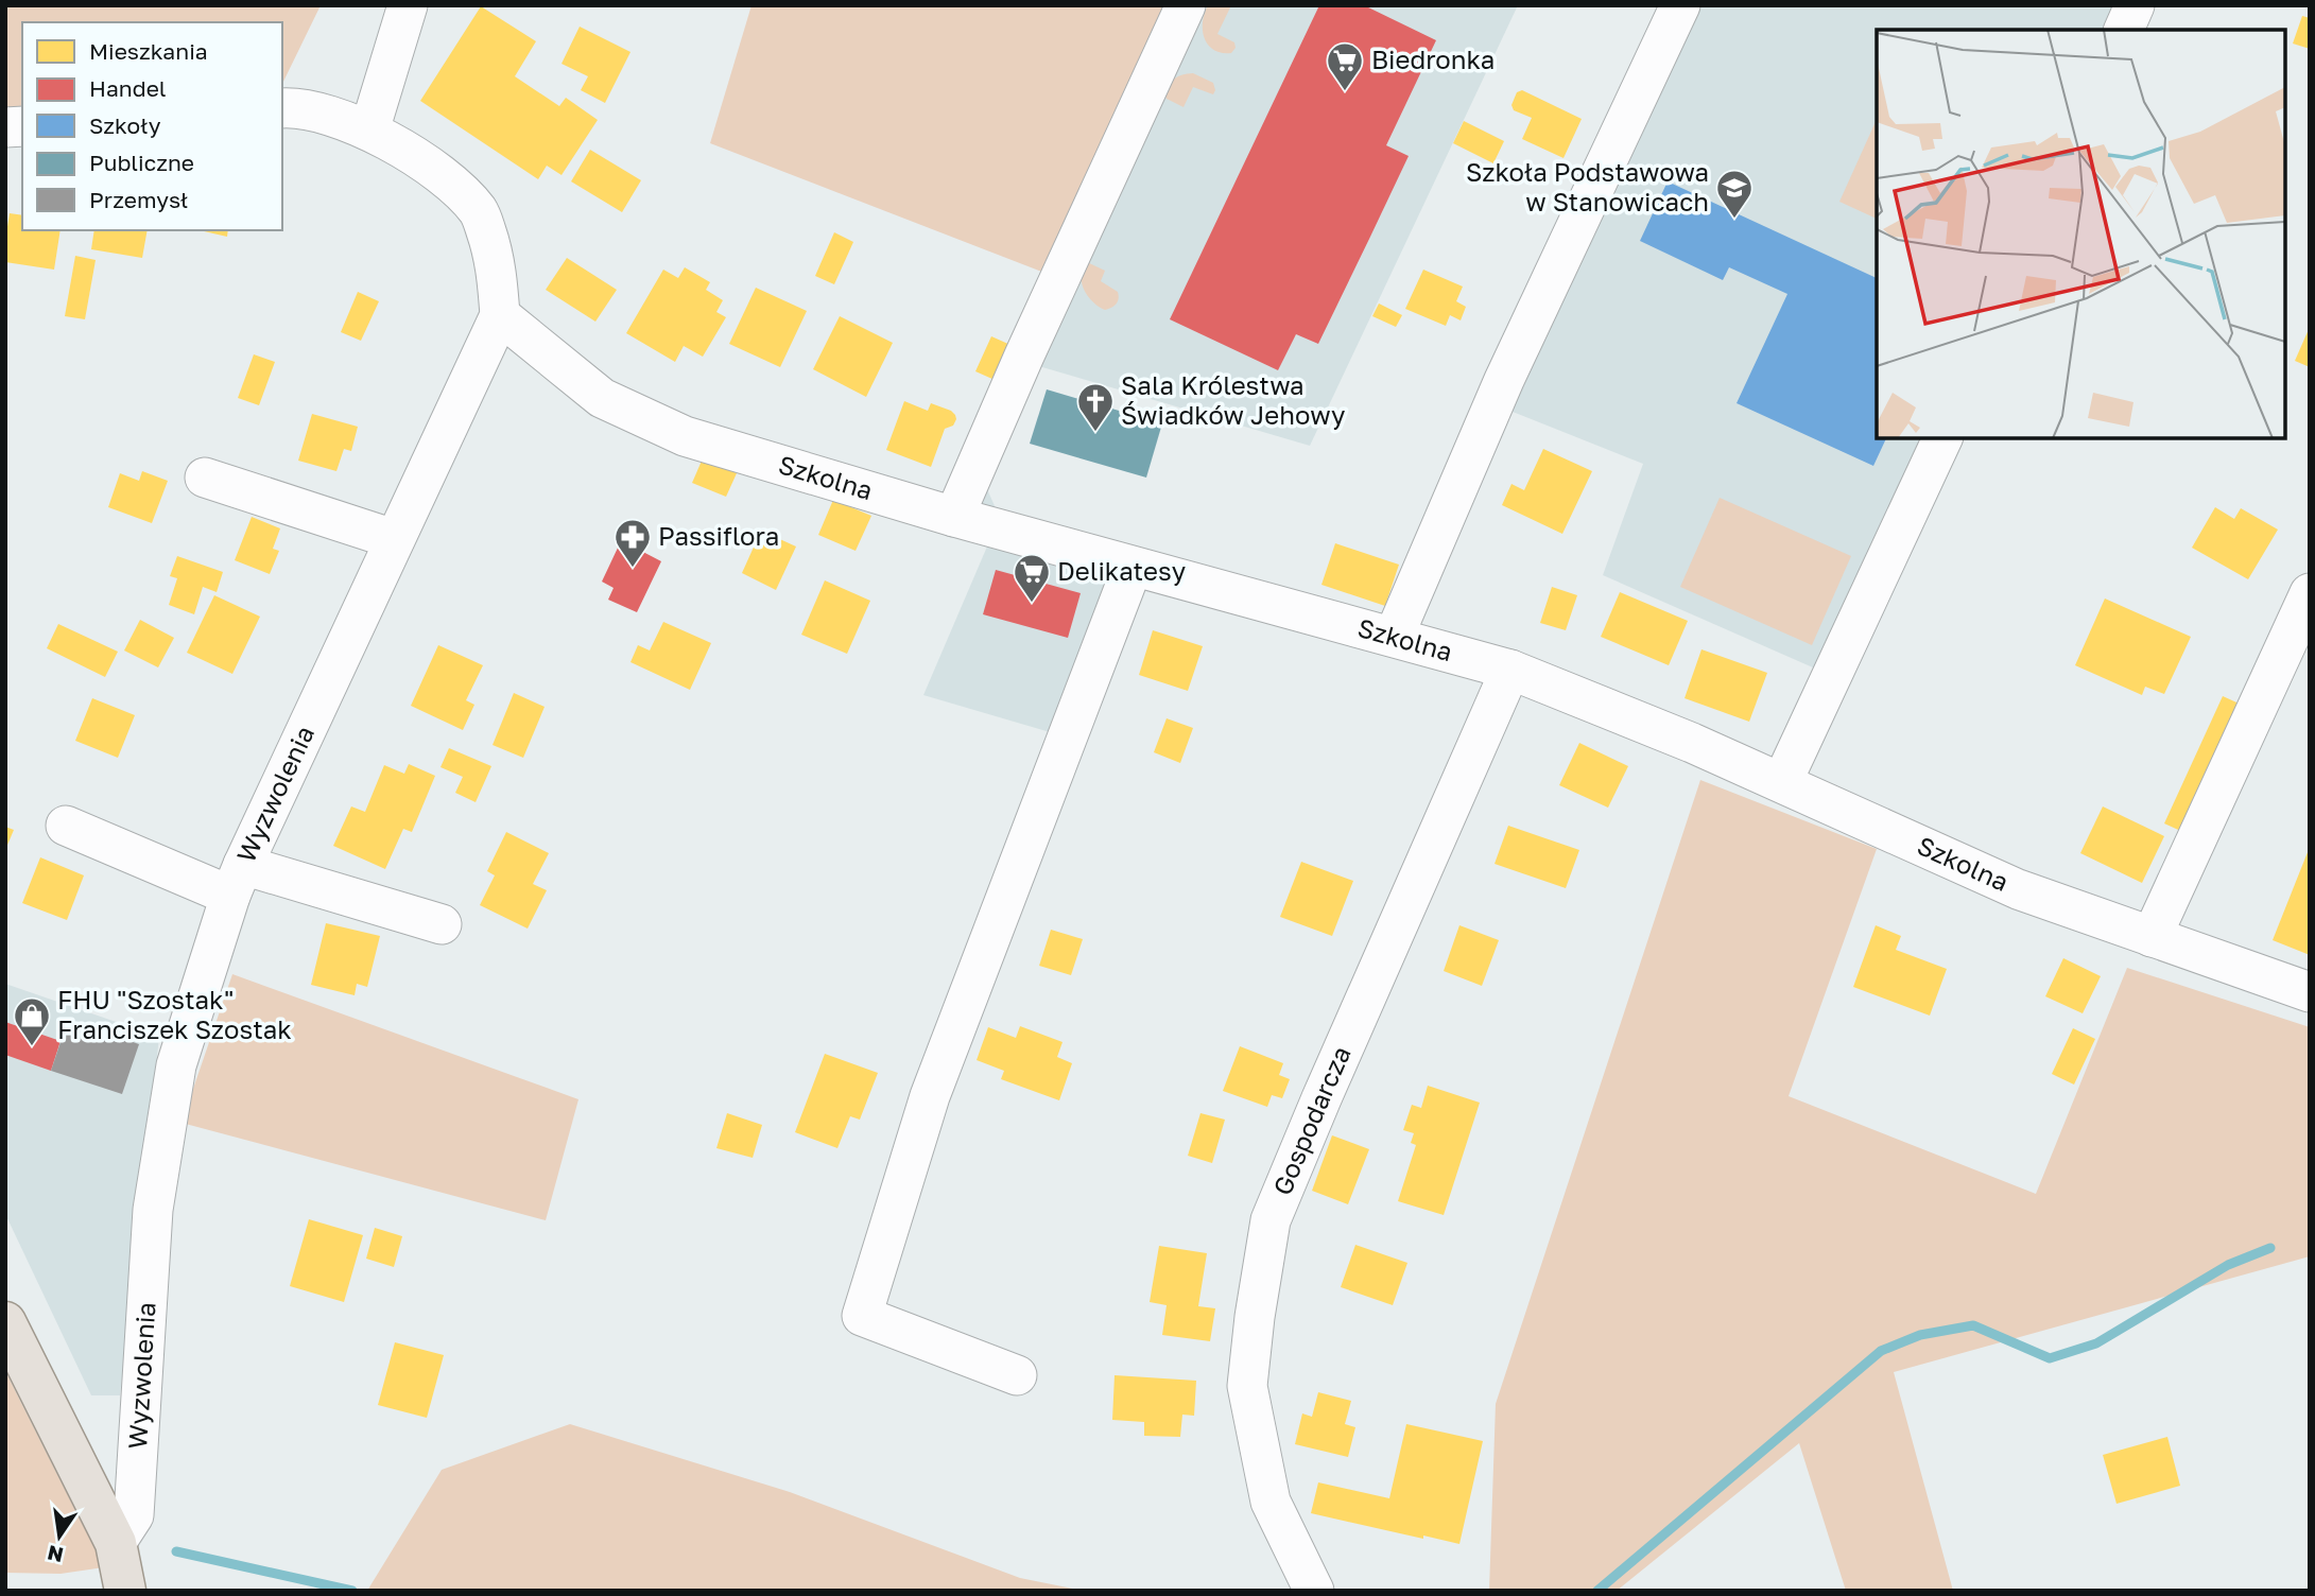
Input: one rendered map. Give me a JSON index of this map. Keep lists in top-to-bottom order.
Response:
{
  "streets": {
    "street": ["Szkolna", "Wyzwolenia", "Gospodarcza"]
  },
  "crossings": [
    ["Szkolna", "Wyzwolenia"],
    ["Szkolna", "Gospodarcza"]
  ],
  "places": {
    "supermarket": ["Biedronka", "Delikatesy"],
    "school or university": ["Szkoła Podstawowa w Stanowicach"],
    "church": ["Sala Królestwa Świadków Jehowy"],
    "pharmacy": ["Passiflora"],
    "shop": ["FHU \"Szostak\" Franciszek Szostak"]
  },
  "legend": [
    "Mieszkania",
    "Handel",
    "Szkoły",
    "Publiczne",
    "Przemysł"
  ],
  "north": "bottom"
}
